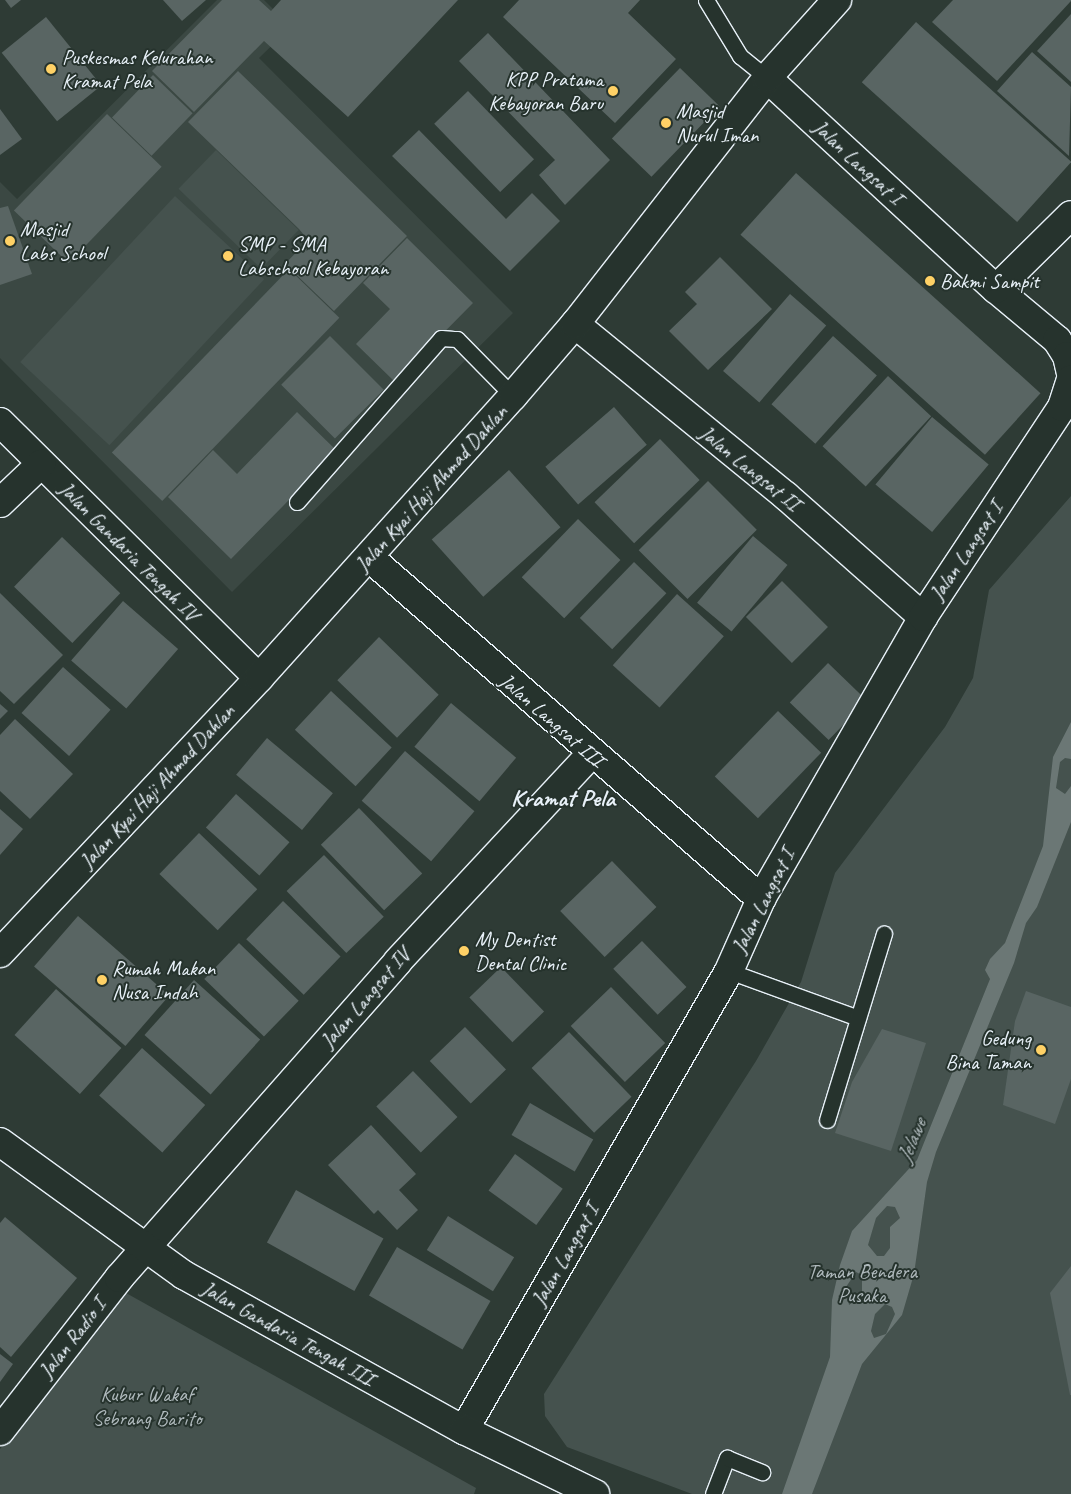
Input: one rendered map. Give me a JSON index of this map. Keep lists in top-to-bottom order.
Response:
{
  "streets": {
    "street": [
      "Jalan Langsat I",
      "Jalan Langsat II",
      "Jalan Kyai Haji Ahmad Dahlan",
      "Jalan Gandaria Tengah IV",
      "Jalan Langsat III",
      "Jalan Langsat IV",
      "Jalan Gandaria Tengah III",
      "Jalan Radio I"
    ]
  },
  "crossings": [
    ["Jalan Langsat I", "Jalan Langsat II"],
    ["Jalan Langsat I", "Jalan Kyai Haji Ahmad Dahlan"],
    ["Jalan Langsat I", "Jalan Langsat III"],
    ["Jalan Langsat I", "Jalan Gandaria Tengah III"],
    ["Jalan Langsat II", "Jalan Kyai Haji Ahmad Dahlan"],
    ["Jalan Kyai Haji Ahmad Dahlan", "Jalan Gandaria Tengah IV"],
    ["Jalan Kyai Haji Ahmad Dahlan", "Jalan Langsat III"],
    ["Jalan Langsat III", "Jalan Langsat IV"],
    ["Jalan Langsat IV", "Jalan Gandaria Tengah III"],
    ["Jalan Langsat IV", "Jalan Radio I"],
    ["Jalan Gandaria Tengah III", "Jalan Radio I"]
  ],
  "districts": ["Kramat Pela"],
  "water": ["Jelawe"],
  "parks": ["Taman Bendera Pusaka", "Kubur Wakaf Sebrang Barito"],
  "places": [
    "Puskesmas Kelurahan Kramat Pela",
    "KPP Pratama Kebayoran Baru",
    "Masjid Nurul Iman",
    "Masjid Labs School",
    "SMP - SMA Labschool Kebayoran",
    "Bakmi Sampit",
    "My Dentist Dental Clinic",
    "Rumah Makan Nusa Indah",
    "Gedung Bina Taman"
  ]
}
